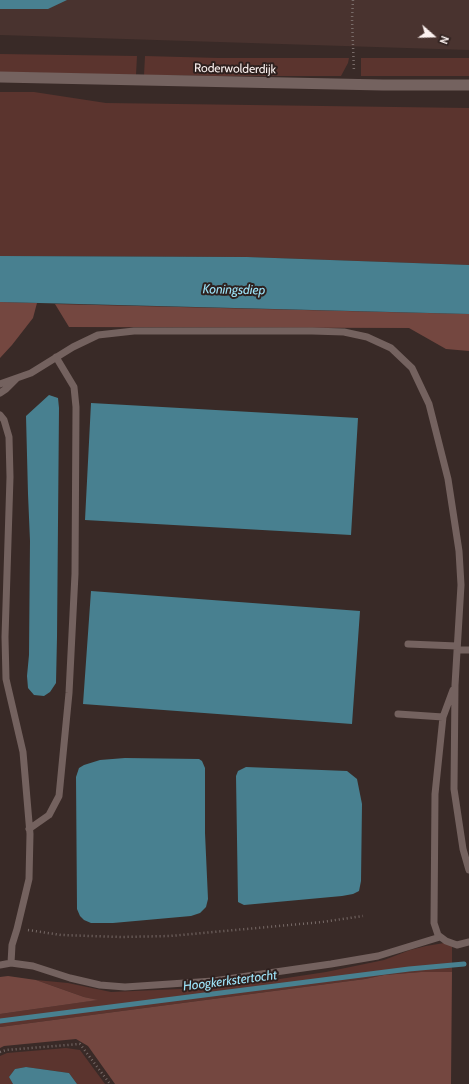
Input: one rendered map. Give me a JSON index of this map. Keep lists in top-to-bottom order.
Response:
{
  "streets": {
    "street": ["Roderwolderdijk"]
  },
  "water": ["Koningsdiep", "Hoogkerkstertocht"],
  "north": "right"
}
